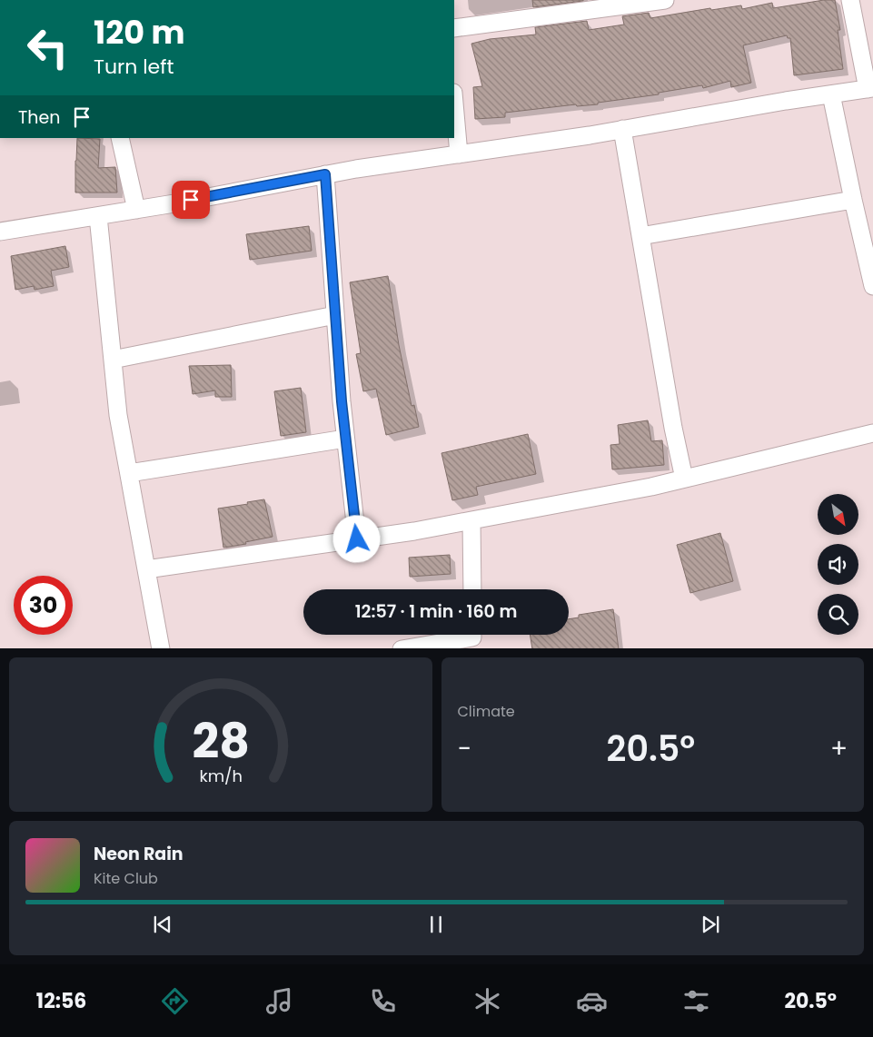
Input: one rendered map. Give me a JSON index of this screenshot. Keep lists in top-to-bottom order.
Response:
{
  "north": "bottom right",
  "page": {
    "turn": ["120 m", "Turn left"],
    "then": "Then",
    "limit": "30",
    "trip": "12:57 · 1 min · 160 m",
    "tile": "Climate",
    "heat": ["−", "20.5°", "+"],
    "song": ["Neon Rain", "Kite Club"],
    "tabs": ["12:56", "20.5°"],
    "gauge": ["28", "km/h"]
  }
}
